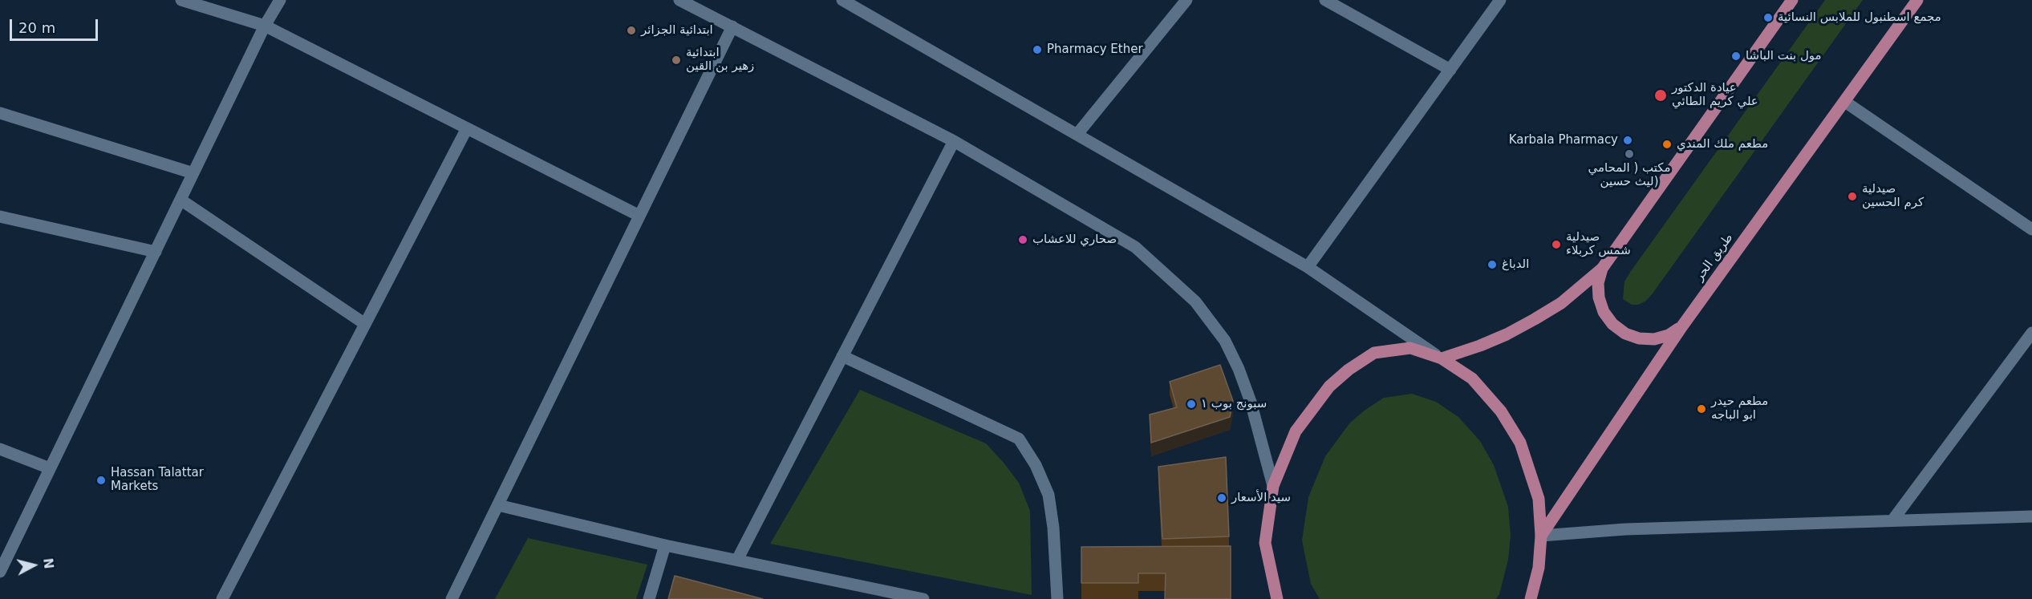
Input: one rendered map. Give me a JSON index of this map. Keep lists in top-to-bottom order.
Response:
{
  "streets": {
    "main road": ["طريق الحر"]
  },
  "places": [
    "مجمع اسطنبول للملابس النسائية",
    "ابتدائية الجزائر",
    "Pharmacy Ether",
    "مول بنت الباشا",
    "ابتدائية زهير بن القين",
    "عيادة الدكتور علي كريم الطائي",
    "Karbala Pharmacy",
    "مطعم ملك المندي",
    "مكتب ( المحامي ليث حسين)",
    "صيدلية كرم الحسين",
    "صحاري للاعشاب",
    "صيدلية شمس كربلاء",
    "الدباغ",
    "سبونج بوب ١",
    "مطعم حيدر ابو الباجه",
    "Hassan Talattar Markets",
    "سيد الأسعار"
  ],
  "scale_bar": "20 m",
  "north": "right"
}
